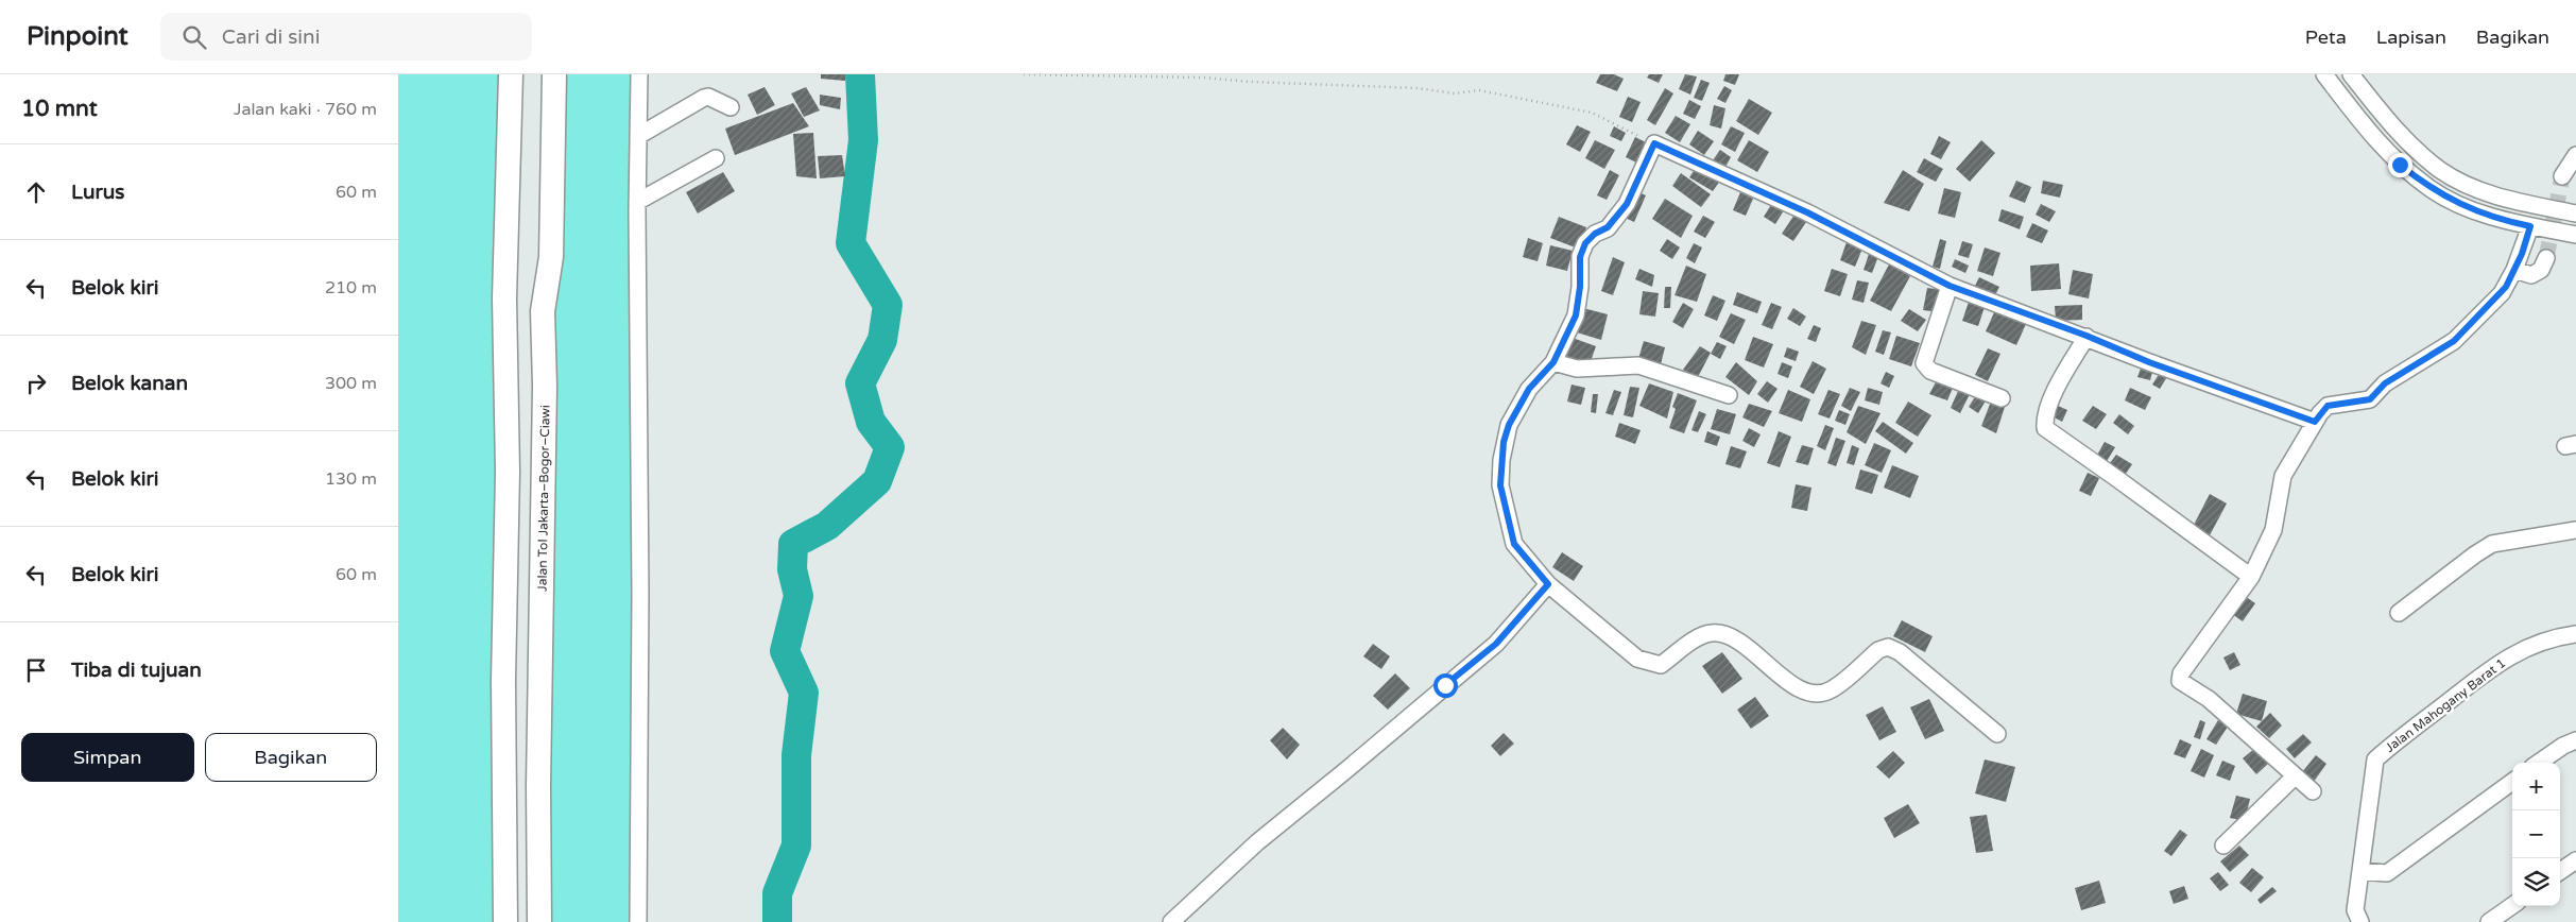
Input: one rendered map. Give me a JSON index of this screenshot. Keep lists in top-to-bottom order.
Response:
{
  "streets": {
    "highway": ["Jalan Tol Jakarta–Bogor–Ciawi"],
    "street": ["Jalan Mahogany Barat 1"]
  },
  "page": {
    "header": "Pinpoint",
    "search": "Cari di sini",
    "nav": ["Peta", "Lapisan", "Bagikan"],
    "heading": ["10 mnt", "Jalan kaki · 760 m"],
    "list": [
      ["Lurus", "60 m"],
      ["Belok kiri", "210 m"],
      ["Belok kanan", "300 m"],
      ["Belok kiri", "130 m"],
      ["Belok kiri", "60 m"],
      "Tiba di tujuan"
    ],
    "buttons": ["Simpan", "Bagikan"],
    "map_buttons": ["+", "−"]
  }
}
